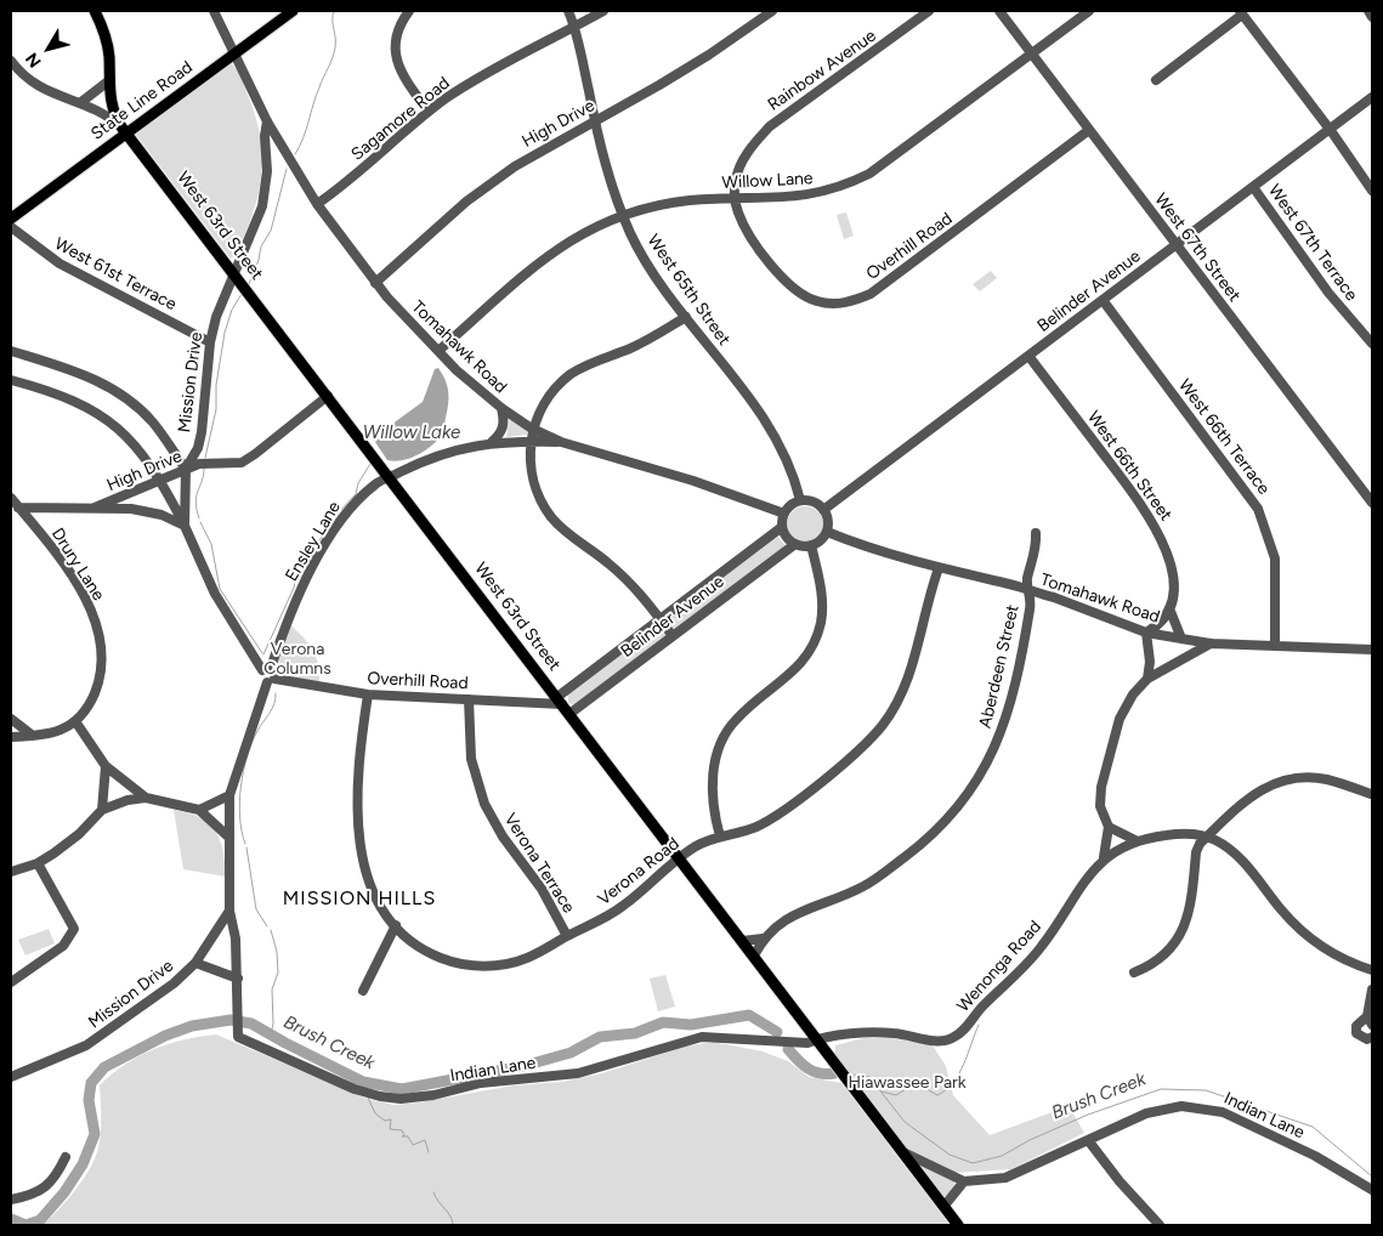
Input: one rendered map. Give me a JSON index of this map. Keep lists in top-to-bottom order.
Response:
{
  "streets": {
    "main road": ["State Line Road", "West 63rd Street"],
    "street": [
      "Rainbow Avenue",
      "Sagamore Road",
      "High Drive",
      "Willow Lane",
      "West 67th Terrace",
      "Overhill Road",
      "West 67th Street",
      "West 61st Terrace",
      "West 65th Street",
      "Belinder Avenue",
      "Tomahawk Road",
      "Mission Drive",
      "West 66th Terrace",
      "West 66th Street",
      "Ensley Lane",
      "Drury Lane",
      "Aberdeen Street",
      "Verona Terrace",
      "Verona Road",
      "Wenonga Road",
      "Indian Lane"
    ]
  },
  "crossings": [
    ["Rainbow Avenue", "Willow Lane"],
    ["Rainbow Avenue", "Overhill Road"],
    ["State Line Road", "West 63rd Street"],
    ["State Line Road", "Tomahawk Road"],
    ["Sagamore Road", "West 65th Street"],
    ["Sagamore Road", "Tomahawk Road"],
    ["High Drive", "West 63rd Street"],
    ["High Drive", "West 65th Street"],
    ["High Drive", "Tomahawk Road"],
    ["High Drive", "Mission Drive"],
    ["High Drive", "Drury Lane"],
    ["Willow Lane", "Overhill Road"],
    ["Willow Lane", "West 67th Street"],
    ["Willow Lane", "West 65th Street"],
    ["Willow Lane", "Tomahawk Road"],
    ["West 63rd Street", "Overhill Road"],
    ["West 63rd Street", "Belinder Avenue"],
    ["West 63rd Street", "Mission Drive"],
    ["West 63rd Street", "Ensley Lane"],
    ["West 63rd Street", "Aberdeen Street"],
    ["West 63rd Street", "Verona Road"],
    ["West 63rd Street", "Wenonga Road"],
    ["West 63rd Street", "Indian Lane"],
    ["West 67th Terrace", "Belinder Avenue"],
    ["Overhill Road", "West 67th Street"],
    ["Overhill Road", "Mission Drive"],
    ["Overhill Road", "Verona Terrace"],
    ["Overhill Road", "Verona Road"],
    ["West 67th Street", "Belinder Avenue"],
    ["West 61st Terrace", "Mission Drive"],
    ["West 65th Street", "Belinder Avenue"],
    ["West 65th Street", "Tomahawk Road"],
    ["Belinder Avenue", "Tomahawk Road"],
    ["Belinder Avenue", "West 66th Terrace"],
    ["Belinder Avenue", "West 66th Street"],
    ["Tomahawk Road", "Mission Drive"],
    ["Tomahawk Road", "West 66th Terrace"],
    ["Tomahawk Road", "West 66th Street"],
    ["Tomahawk Road", "Ensley Lane"],
    ["Tomahawk Road", "Aberdeen Street"],
    ["Tomahawk Road", "Verona Road"],
    ["Mission Drive", "Ensley Lane"],
    ["Mission Drive", "Indian Lane"],
    ["Verona Terrace", "Verona Road"],
    ["Wenonga Road", "Indian Lane"]
  ],
  "districts": ["MISSION HILLS"],
  "water": ["Willow Lake", "Brush Creek"],
  "parks": ["Verona Columns", "Hiawassee Park"],
  "north": "bottom left"
}
